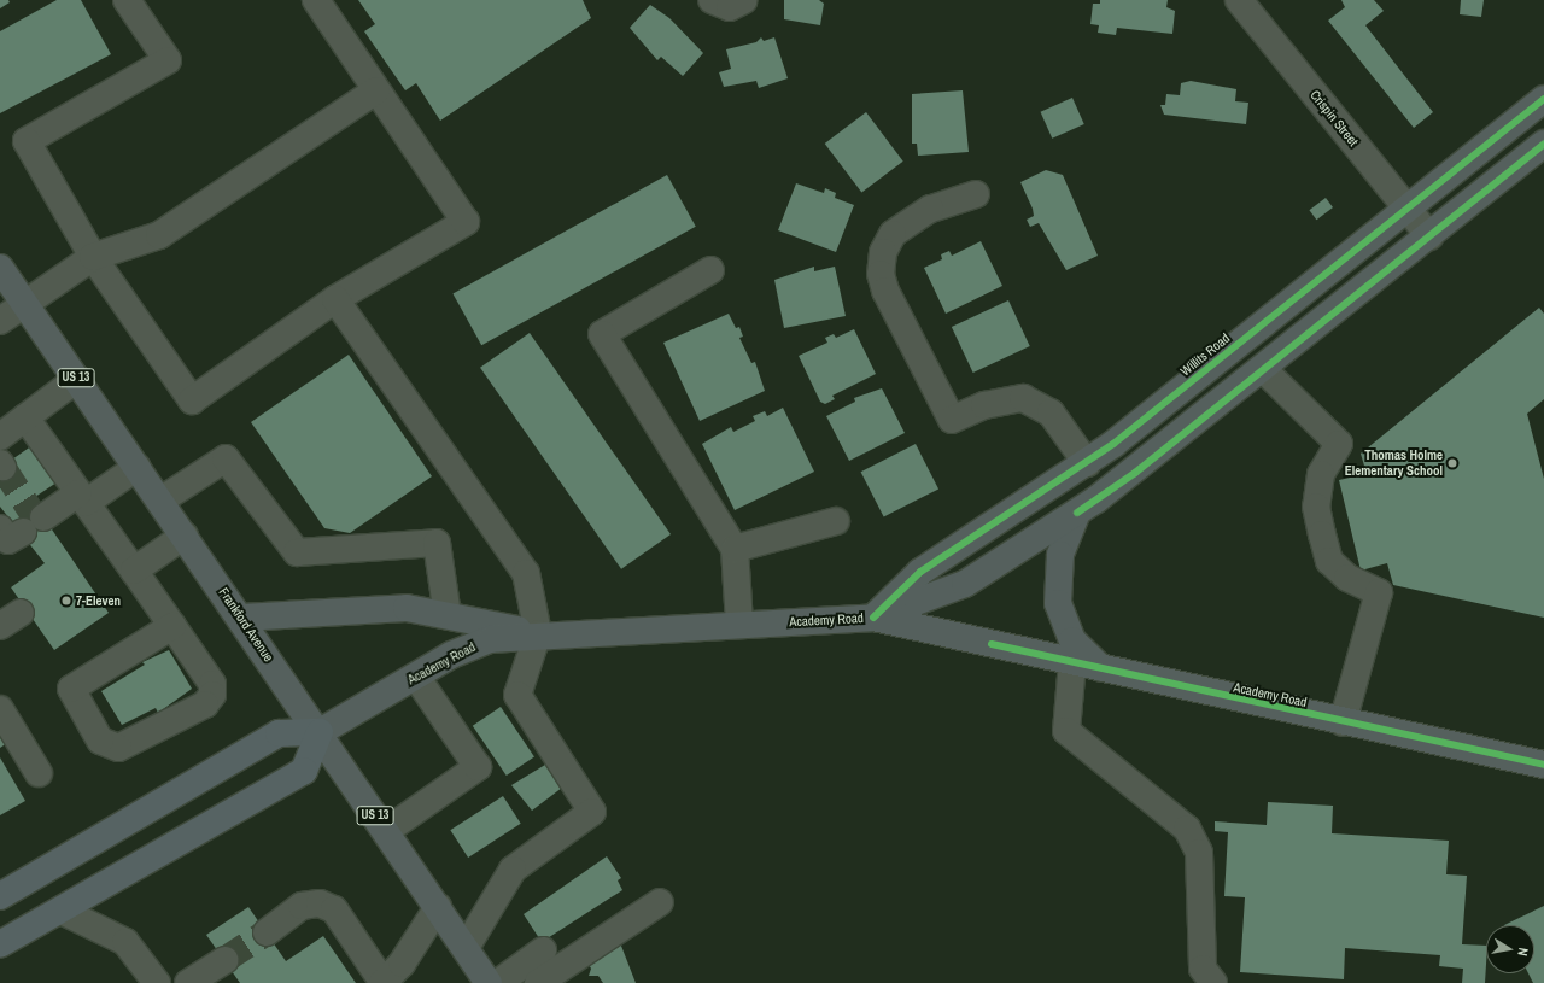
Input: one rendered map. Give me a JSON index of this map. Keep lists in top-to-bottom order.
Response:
{
  "streets": {
    "main road": [
      "Willits Road",
      "US 13",
      "Academy Road",
      "Frankford Avenue"
    ],
    "street": ["Crispin Street"]
  },
  "crossings": [
    ["Crispin Street", "Willits Road"],
    ["Willits Road", "Academy Road"],
    ["Academy Road", "Frankford Avenue"]
  ],
  "places": ["Thomas Holme Elementary School", "7-Eleven"],
  "north": "right"
}
